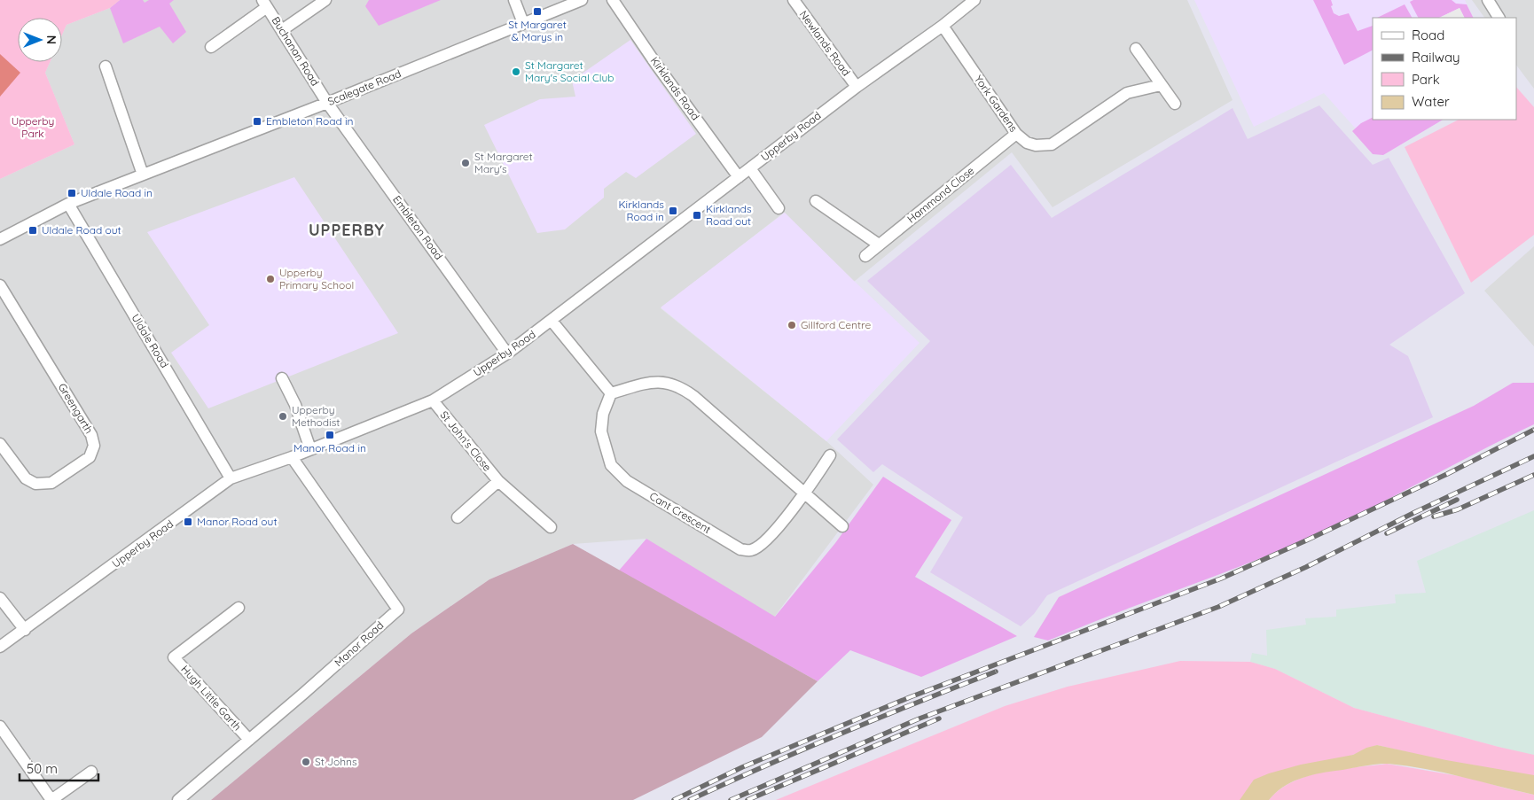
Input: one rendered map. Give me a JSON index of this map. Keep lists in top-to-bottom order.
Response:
{
  "streets": {
    "street": [
      "Newlands Road",
      "Buchanan Road",
      "Scalegate Road",
      "Kirklands Road",
      "York Gardens",
      "Upperby Road",
      "Hammond Close",
      "Embleton Road",
      "Uldale Road",
      "Greengarth",
      "St John's Close",
      "Cant Crescent",
      "Manor Road",
      "Hugh Little Garth"
    ]
  },
  "crossings": [
    ["Newlands Road", "Upperby Road"],
    ["Buchanan Road", "Scalegate Road"],
    ["Buchanan Road", "Embleton Road"],
    ["Scalegate Road", "Embleton Road"],
    ["Scalegate Road", "Uldale Road"],
    ["Kirklands Road", "Upperby Road"],
    ["York Gardens", "Upperby Road"],
    ["York Gardens", "Hammond Close"],
    ["Upperby Road", "Embleton Road"],
    ["Upperby Road", "Uldale Road"],
    ["Upperby Road", "St John's Close"],
    ["Upperby Road", "Manor Road"],
    ["Manor Road", "Hugh Little Garth"]
  ],
  "districts": ["UPPERBY"],
  "parks": ["Upperby Park"],
  "places": {
    "transit": [
      "St Margaret & Marys in",
      "Embleton Road in",
      "Uldale Road in",
      "Kirklands Road in",
      "Kirklands Road out",
      "Uldale Road out",
      "Manor Road in",
      "Manor Road out"
    ],
    "other": [
      "St Margaret Mary's Social Club",
      "St Margaret Mary's",
      "Upperby Primary School",
      "Gillford Centre",
      "Upperby Methodist",
      "St Johns"
    ]
  },
  "legend": [
    "Road",
    "Railway",
    "Park",
    "Water"
  ],
  "scale_bar": "50 m",
  "north": "right"
}
